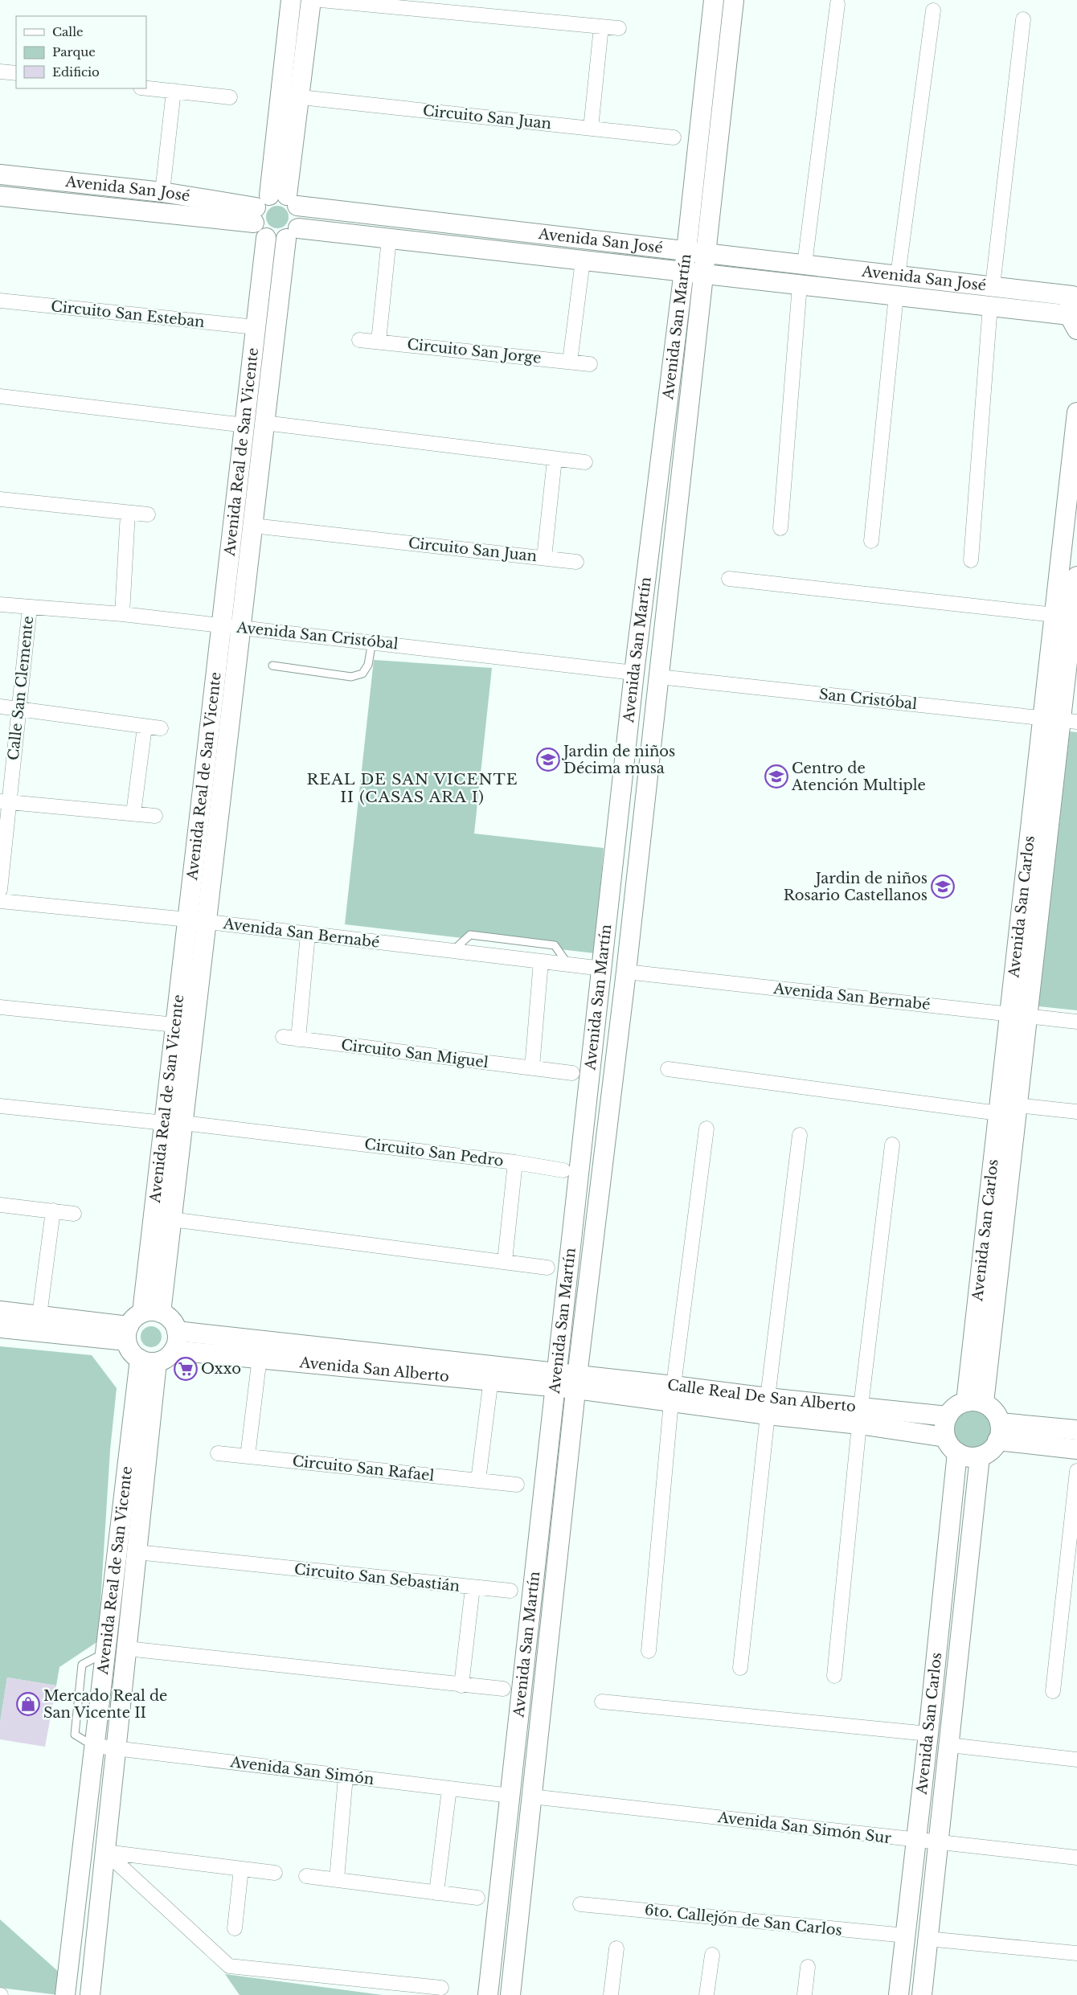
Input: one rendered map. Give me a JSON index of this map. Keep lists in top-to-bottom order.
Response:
{
  "streets": {
    "street": [
      "Circuito San Juan",
      "Avenida San José",
      "Circuito San Esteban",
      "Avenida San Martín",
      "Circuito San Jorge",
      "Avenida Real de San Vicente",
      "Avenida San Cristóbal",
      "Calle San Clemente",
      "San Cristóbal",
      "Avenida San Carlos",
      "Avenida San Bernabé",
      "Circuito San Miguel",
      "Circuito San Pedro",
      "Avenida San Alberto",
      "Calle Real De San Alberto",
      "Circuito San Rafael",
      "Circuito San Sebastián",
      "Avenida San Simón",
      "Avenida San Simón Sur",
      "6to. Callejón de San Carlos"
    ]
  },
  "crossings": [
    ["Circuito San Juan", "Avenida Real de San Vicente"],
    ["Avenida San José", "Avenida San Martín"],
    ["Avenida San José", "Avenida Real de San Vicente"],
    ["Circuito San Esteban", "Avenida Real de San Vicente"],
    ["Avenida San Martín", "Avenida San Cristóbal"],
    ["Avenida San Martín", "San Cristóbal"],
    ["Avenida San Martín", "Avenida San Bernabé"],
    ["Avenida San Martín", "Avenida San Alberto"],
    ["Avenida San Martín", "Calle Real De San Alberto"],
    ["Avenida San Martín", "Avenida San Simón"],
    ["Avenida San Martín", "Avenida San Simón Sur"],
    ["Avenida Real de San Vicente", "Avenida San Cristóbal"],
    ["Avenida Real de San Vicente", "Avenida San Bernabé"],
    ["Avenida Real de San Vicente", "Circuito San Pedro"],
    ["Avenida Real de San Vicente", "Avenida San Alberto"],
    ["Avenida Real de San Vicente", "Circuito San Sebastián"],
    ["Avenida Real de San Vicente", "Avenida San Simón"],
    ["Avenida San Cristóbal", "Calle San Clemente"],
    ["San Cristóbal", "Avenida San Carlos"],
    ["Avenida San Carlos", "Avenida San Bernabé"],
    ["Avenida San Carlos", "Calle Real De San Alberto"],
    ["Avenida San Carlos", "Avenida San Simón Sur"],
    ["Avenida San Carlos", "6to. Callejón de San Carlos"],
    ["Avenida San Alberto", "Calle Real De San Alberto"]
  ],
  "districts": ["REAL DE SAN VICENTE II (CASAS ARA I)"],
  "places": {
    "school or university": ["Jardin de niños Décima musa", "Centro de Atención Multiple", "Jardin de niños Rosario Castellanos"],
    "supermarket": ["Oxxo"],
    "shop": ["Mercado Real de San Vicente II"]
  },
  "legend": ["Calle", "Parque", "Edificio"]
}
